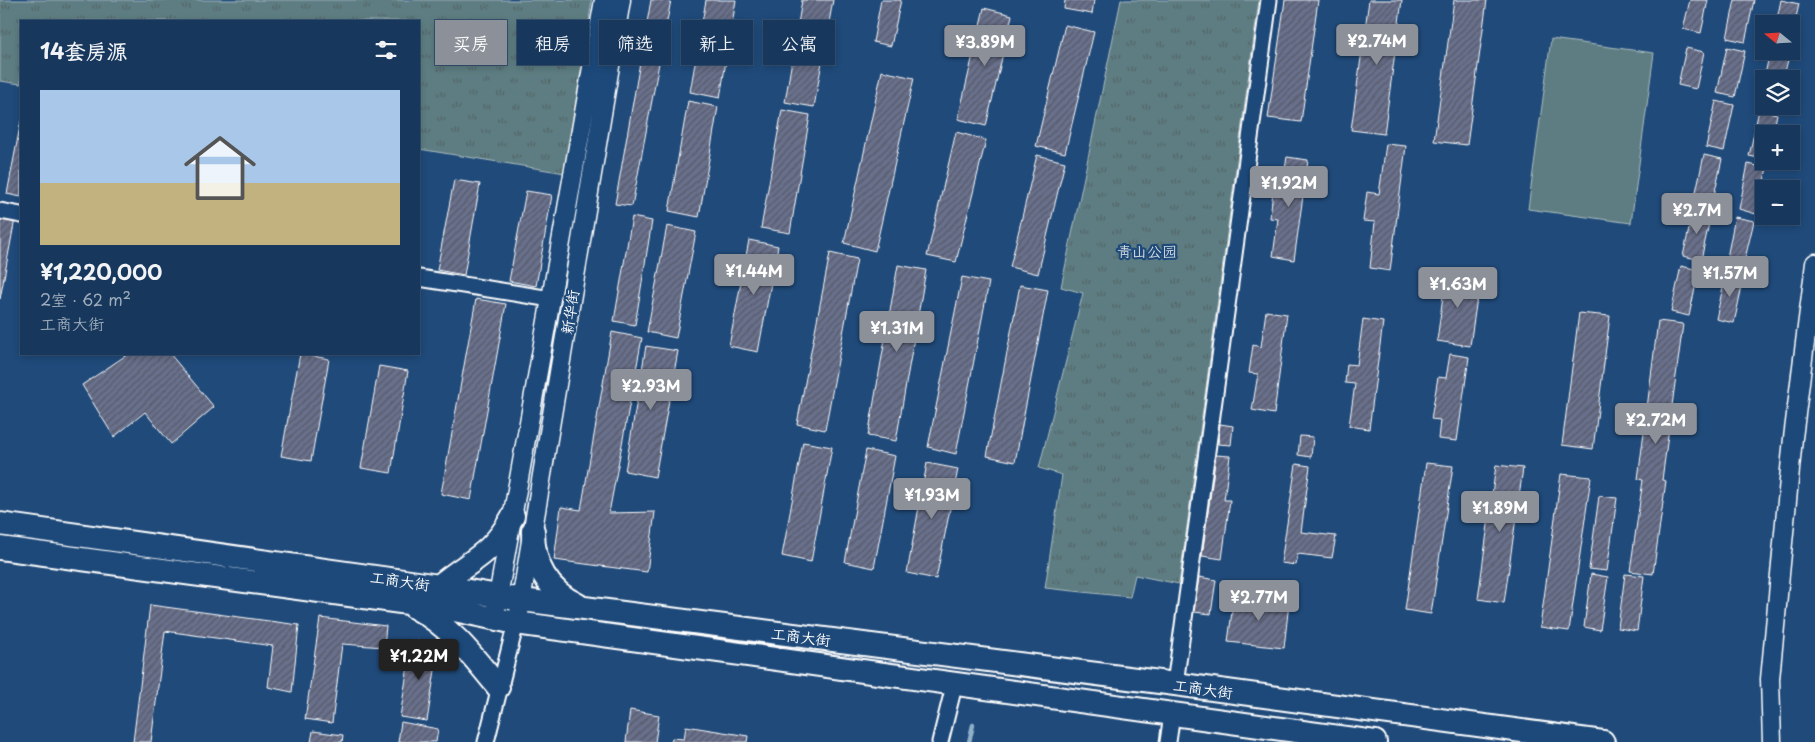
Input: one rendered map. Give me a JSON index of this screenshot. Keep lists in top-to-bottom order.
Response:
{
  "streets": {
    "main road": ["工商大街"],
    "street": ["新华街"]
  },
  "crossings": [
    ["新华街", "工商大街"]
  ],
  "parks": ["青山公园"],
  "north": "left",
  "page": {
    "map_buttons": ["+", "−"],
    "chip": [
      "买房",
      "租房",
      "筛选",
      "新上",
      "公寓"
    ],
    "heading": "14套房源",
    "price": [
      "¥2.74M",
      "¥3.89M",
      "¥1.92M",
      "¥2.7M",
      "¥1.44M",
      "¥1.57M",
      "¥1.63M",
      "¥1.31M",
      "¥2.93M",
      "¥2.72M",
      "¥1.93M",
      "¥1.89M",
      "¥2.77M",
      "¥1.22M"
    ],
    "list": [
      {
        "name": "¥1,220,000",
        "note": "2室 · 62 m² · 工商大街"
      }
    ]
  }
}
